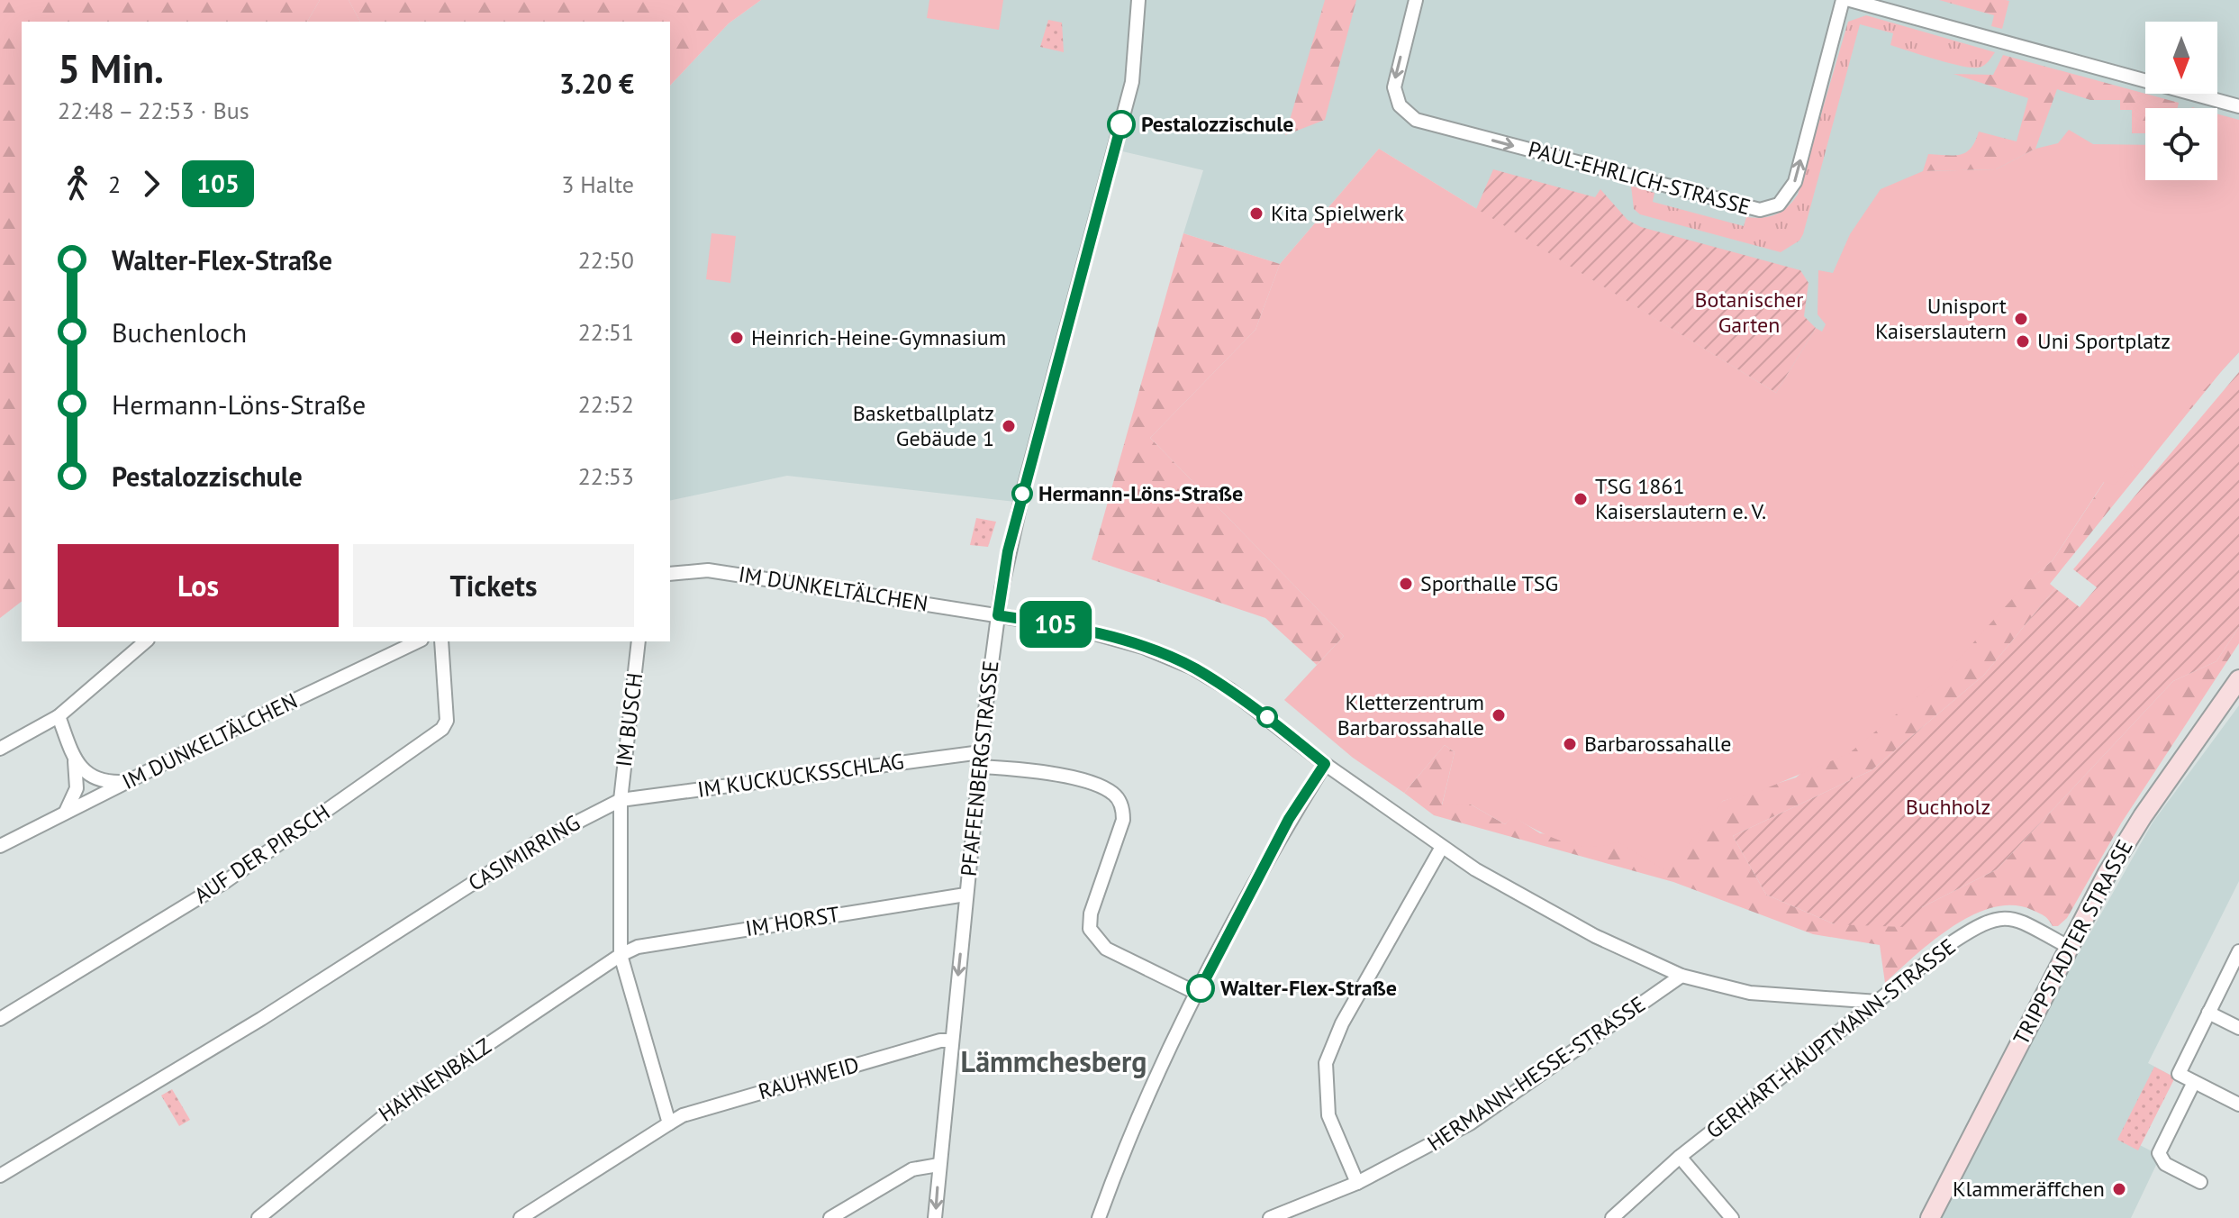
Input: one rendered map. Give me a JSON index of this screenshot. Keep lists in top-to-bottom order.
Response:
{
  "streets": {
    "main road": ["TRIPPSTADTER STRASSE"],
    "street": [
      "PAUL-EHRLICH-STRASSE",
      "IM DUNKELTÄLCHEN",
      "IM BUSCH",
      "PFAFFENBERGSTRASSE",
      "IM KUCKUCKSSCHLAG",
      "CASIMIRRING",
      "AUF DER PIRSCH",
      "IM HORST",
      "GERHART-HAUPTMANN-STRASSE",
      "HERMANN-HESSE-STRASSE",
      "RAUHWEID",
      "HAHNENBALZ"
    ]
  },
  "crossings": [
    ["IM DUNKELTÄLCHEN", "PFAFFENBERGSTRASSE"],
    ["IM BUSCH", "IM KUCKUCKSSCHLAG"],
    ["IM BUSCH", "CASIMIRRING"],
    ["PFAFFENBERGSTRASSE", "IM KUCKUCKSSCHLAG"],
    ["PFAFFENBERGSTRASSE", "IM HORST"],
    ["PFAFFENBERGSTRASSE", "RAUHWEID"],
    ["IM KUCKUCKSSCHLAG", "CASIMIRRING"],
    ["IM HORST", "HAHNENBALZ"],
    ["TRIPPSTADTER STRASSE", "GERHART-HAUPTMANN-STRASSE"]
  ],
  "districts": ["Lämmchesberg"],
  "parks": ["Botanischer Garten", "Buchholz"],
  "places": [
    "Pestalozzischule",
    "Kita Spielwerk",
    "Unisport Kaiserslautern",
    "Heinrich-Heine-Gymnasium",
    "Uni Sportplatz",
    "Basketballplatz Gebäude 1",
    "Hermann-Löns-Straße",
    "TSG 1861 Kaiserslautern e. V.",
    "Sporthalle TSG",
    "Kletterzentrum Barbarossahalle",
    "Barbarossahalle",
    "Walter-Flex-Straße",
    "Klammeräffchen"
  ],
  "lines": ["bus line 105"],
  "north": "bottom",
  "page": {
    "on_map": "105",
    "heading": ["5 Min.", "22:48 – 22:53 · Bus", "3.20 €"],
    "legs": ["2", "105", "3 Halte"],
    "list": [
      {
        "name": "Walter-Flex-Straße",
        "value": "22:50"
      },
      {
        "name": "Buchenloch",
        "value": "22:51"
      },
      {
        "name": "Hermann-Löns-Straße",
        "value": "22:52"
      },
      {
        "name": "Pestalozzischule",
        "value": "22:53"
      }
    ],
    "buttons": ["Los", "Tickets"]
  }
}
